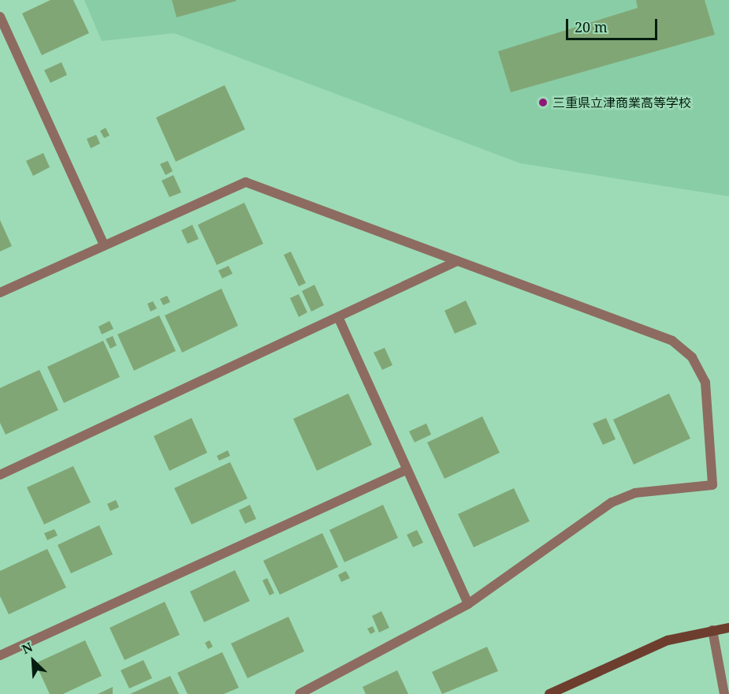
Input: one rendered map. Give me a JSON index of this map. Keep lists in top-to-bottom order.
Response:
{
  "places": ["三重県立津商業高等学校"],
  "scale_bar": "20 m",
  "north": "top left"
}
